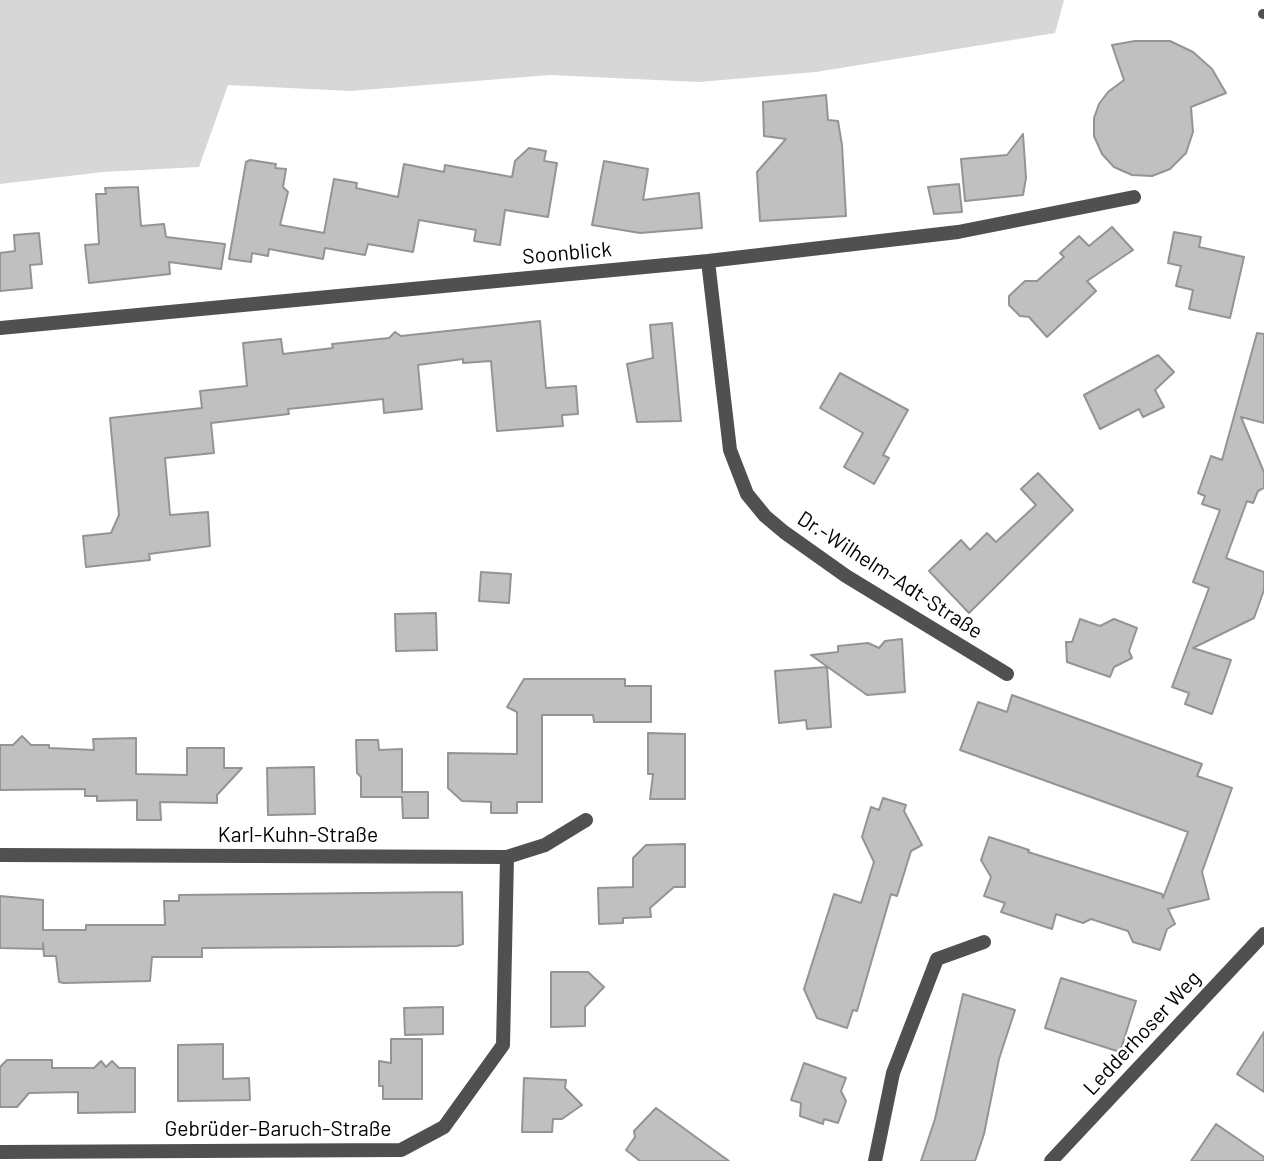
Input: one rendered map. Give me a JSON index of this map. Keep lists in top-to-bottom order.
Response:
{
  "streets": {
    "street": [
      "Soonblick",
      "Dr.-Wilhelm-Adt-Straße",
      "Karl-Kuhn-Straße",
      "Ledderhoser Weg",
      "Gebrüder-Baruch-Straße"
    ]
  },
  "crossings": [
    ["Soonblick", "Dr.-Wilhelm-Adt-Straße"],
    ["Karl-Kuhn-Straße", "Gebrüder-Baruch-Straße"]
  ]
}
